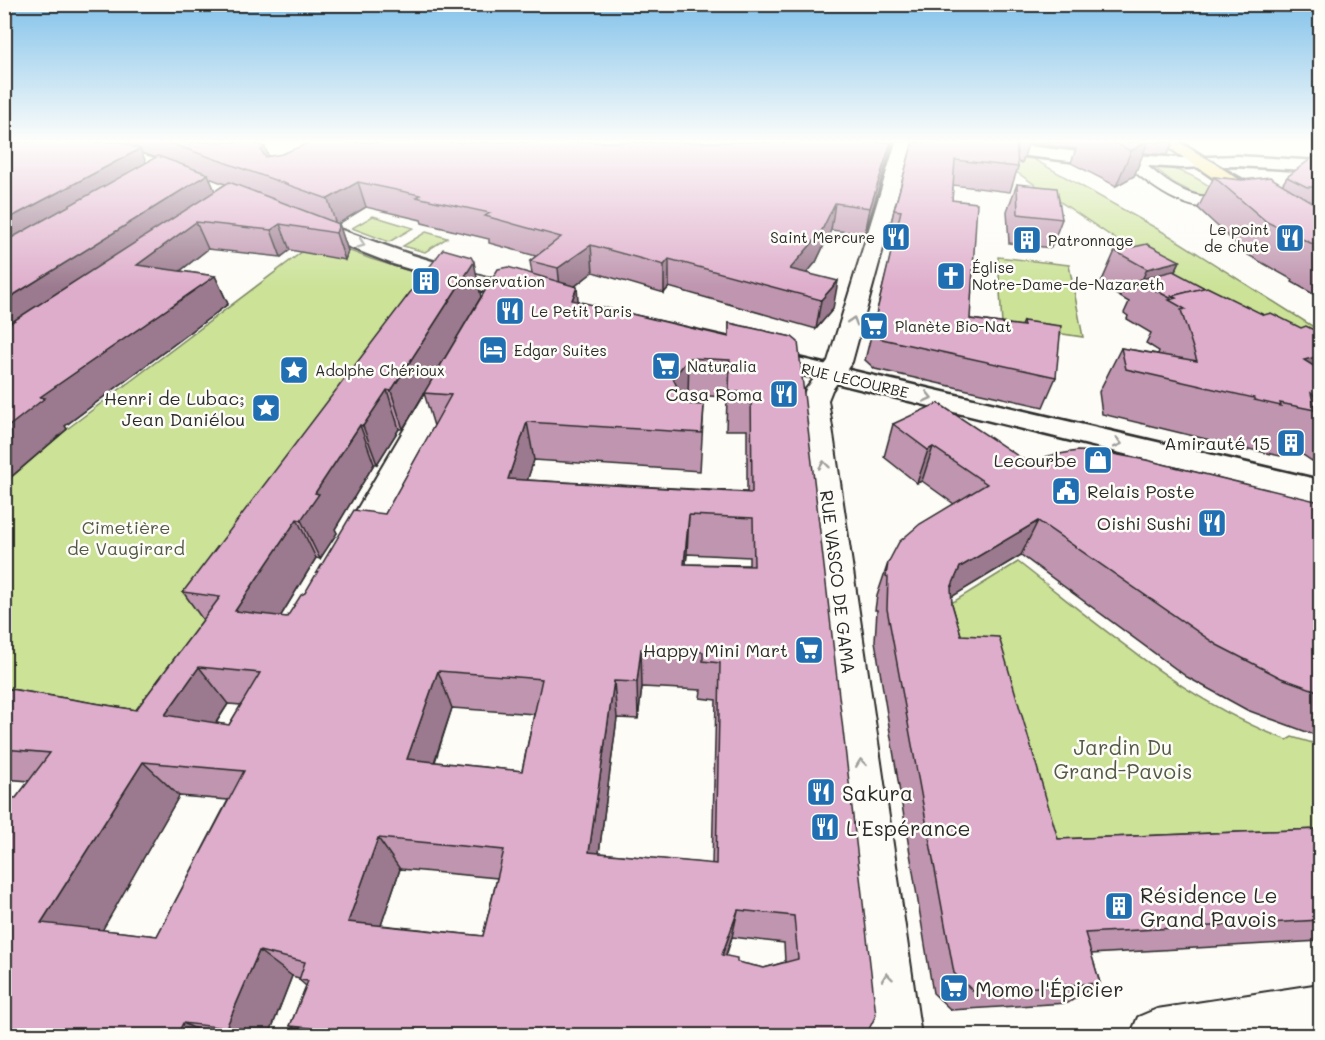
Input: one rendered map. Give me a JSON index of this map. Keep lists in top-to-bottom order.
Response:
{
  "streets": {
    "main road": ["RUE LECOURBE"],
    "street": ["RUE VASCO DE GAMA"]
  },
  "crossings": [
    ["RUE LECOURBE", "RUE VASCO DE GAMA"]
  ],
  "one_way": ["RUE LECOURBE", "RUE VASCO DE GAMA"],
  "parks": ["Cimetière de Vaugirard", "Jardin Du Grand-Pavois"],
  "places": {
    "restaurant": [
      "Saint Mercure",
      "Le point de chute",
      "Le Petit Paris",
      "Casa Roma",
      "Oishi Sushi",
      "Sakura",
      "L'Espérance"
    ],
    "building": [
      "Patronnage",
      "Conservation",
      "Amirauté 15",
      "Résidence Le Grand Pavois"
    ],
    "church": ["Église Notre-Dame-de-Nazareth"],
    "supermarket": [
      "Planète Bio-Nat",
      "Naturalia",
      "Happy Mini Mart",
      "Momo l'Épicier"
    ],
    "hotel": ["Edgar Suites"],
    "place": ["Adolphe Chérioux", "Henri de Lubac; Jean Daniélou"],
    "shop": ["Lecourbe"],
    "public building": ["Relais Poste"]
  }
}
